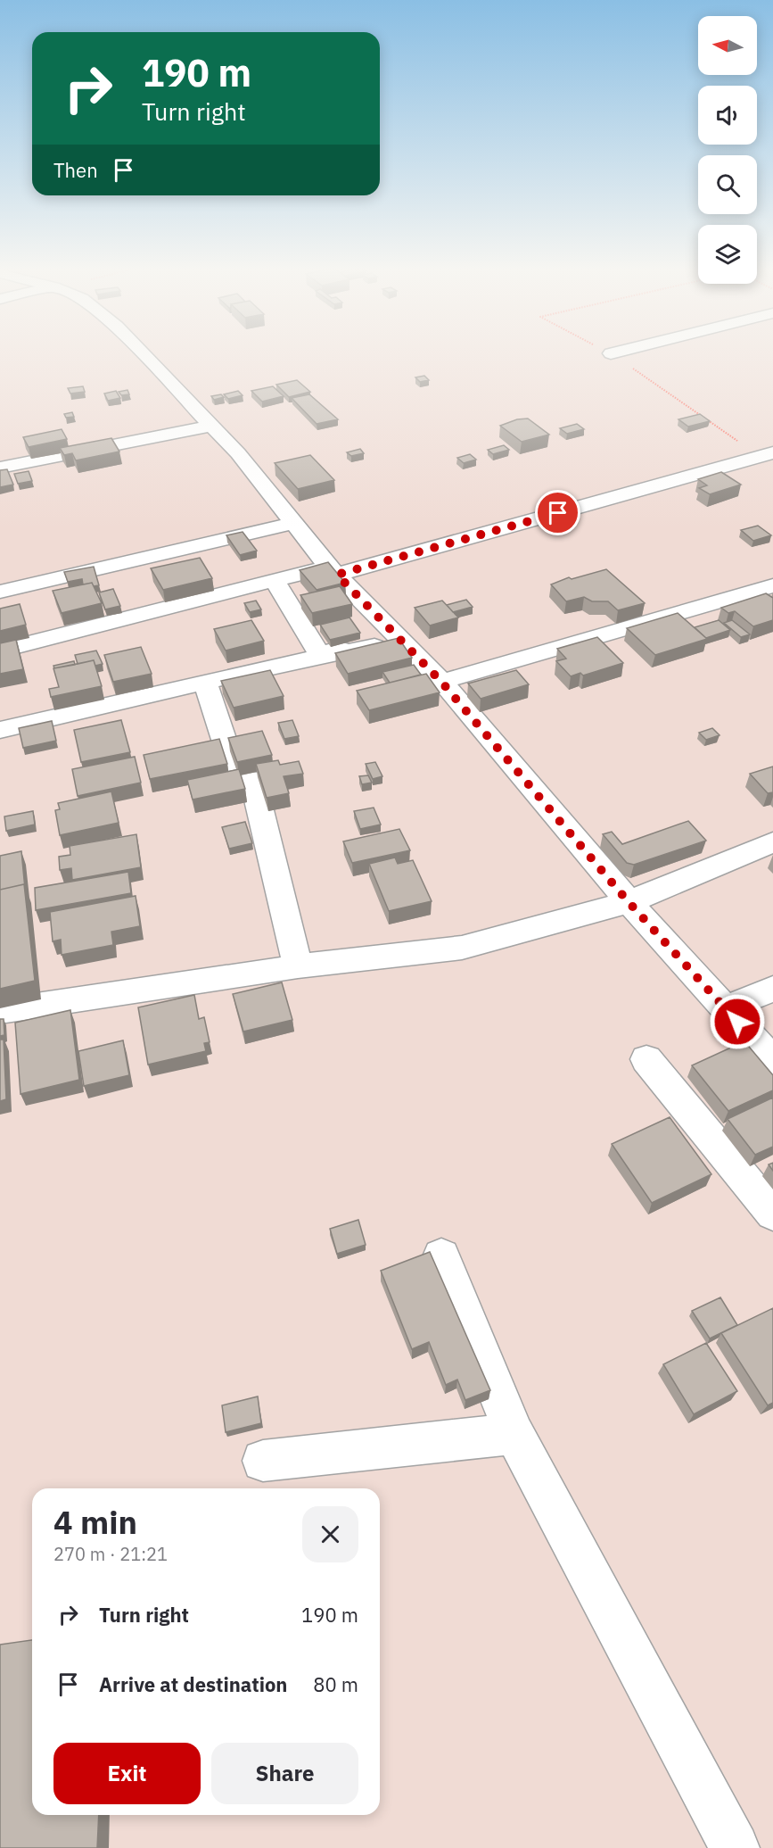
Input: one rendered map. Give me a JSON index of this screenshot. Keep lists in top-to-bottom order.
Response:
{
  "north": "left",
  "page": {
    "turn": ["190 m", "Turn right"],
    "then": "Then",
    "heading": ["4 min", "270 m · 21:21"],
    "list": [
      {
        "name": "Turn right",
        "value": "190 m"
      },
      {
        "name": "Arrive at destination",
        "value": "80 m"
      }
    ],
    "buttons": ["Exit", "Share"]
  }
}
